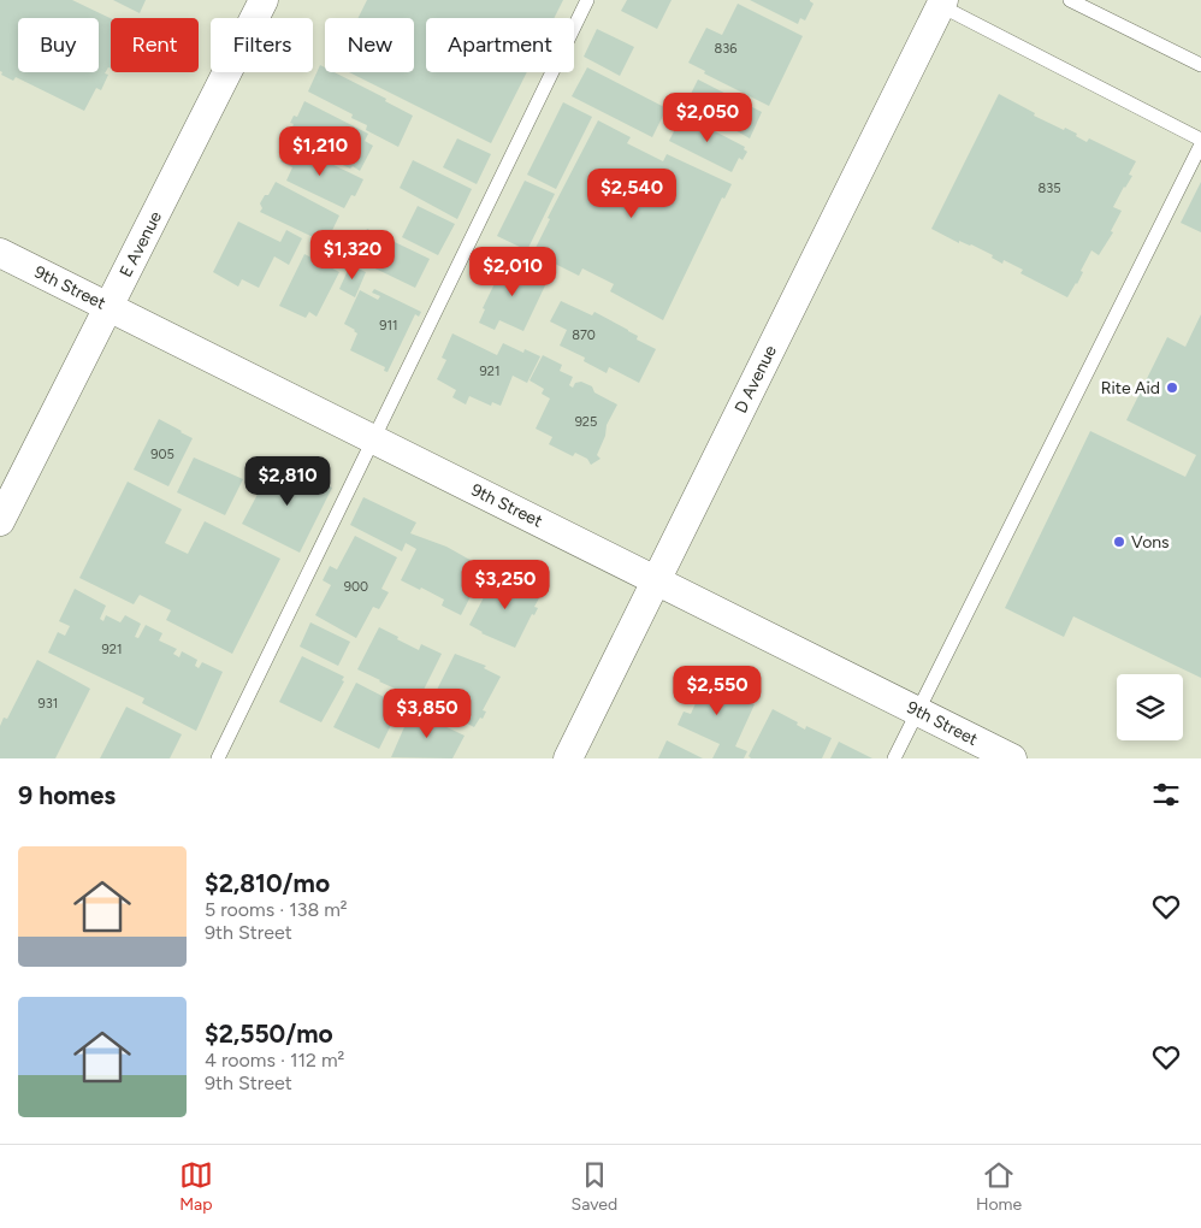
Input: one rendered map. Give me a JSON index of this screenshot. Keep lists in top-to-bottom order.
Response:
{
  "streets": {
    "street": ["E Avenue", "9th Street", "D Avenue"]
  },
  "crossings": [
    ["E Avenue", "9th Street"],
    ["9th Street", "D Avenue"]
  ],
  "places": ["Rite Aid", "Vons"],
  "house_numbers": [
    "836",
    "835",
    "911",
    "870",
    "921",
    "925",
    "905",
    "900",
    "921",
    "931"
  ],
  "page": {
    "chip": [
      "Buy",
      "Rent",
      "Filters",
      "New",
      "Apartment"
    ],
    "price": [
      "$2,050",
      "$1,210",
      "$2,540",
      "$1,320",
      "$2,010",
      "$2,810",
      "$3,250",
      "$2,550",
      "$3,850"
    ],
    "heading": "9 homes",
    "list": [
      {
        "name": "$2,810/mo",
        "note": "5 rooms · 138 m² · 9th Street"
      },
      {
        "name": "$2,550/mo",
        "note": "4 rooms · 112 m² · 9th Street"
      }
    ],
    "tabs": ["Map", "Saved", "Home"]
  }
}
